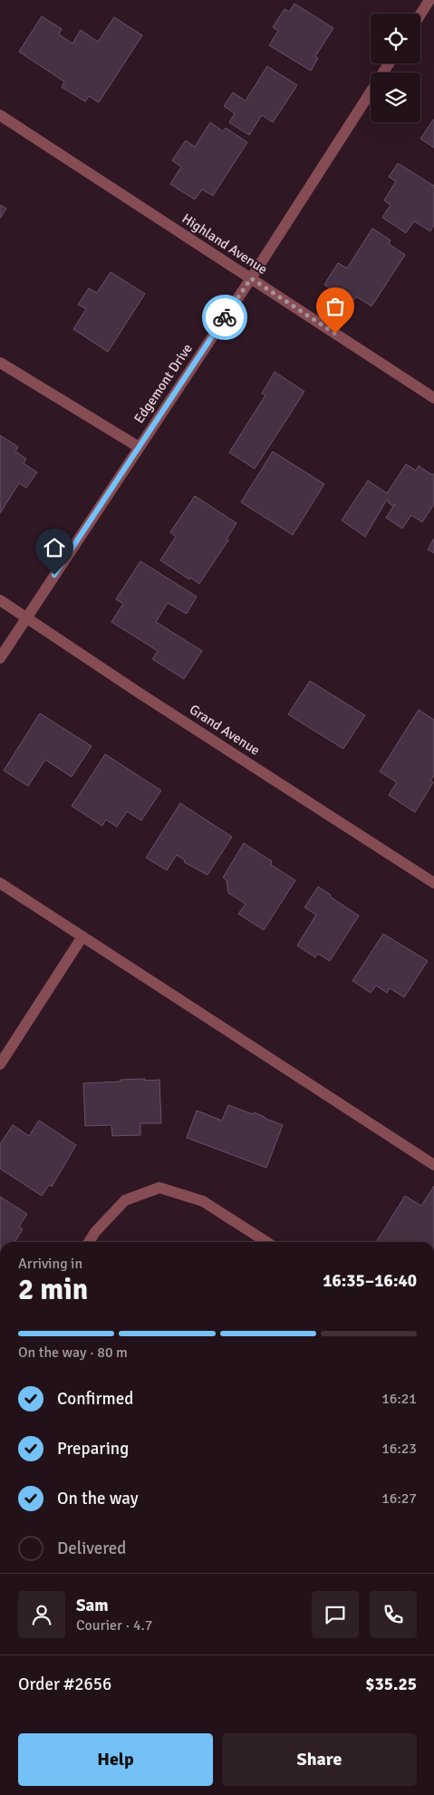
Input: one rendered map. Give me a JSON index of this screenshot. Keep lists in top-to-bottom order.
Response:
{
  "streets": {
    "street": ["Highland Avenue", "Edgemont Drive", "Grand Avenue"]
  },
  "crossings": [
    ["Highland Avenue", "Edgemont Drive"],
    ["Edgemont Drive", "Grand Avenue"]
  ],
  "page": {
    "heading": ["2 min", "Arriving in", "16:35–16:40"],
    "panel": [
      "Sam",
      "Courier · 4.7",
      "Order #2656",
      "$35.25"
    ],
    "bar": "On the way · 80 m",
    "list": [
      ["Confirmed", "16:21"],
      ["Preparing", "16:23"],
      ["On the way", "16:27"],
      "Delivered"
    ],
    "buttons": ["Help", "Share"]
  }
}
